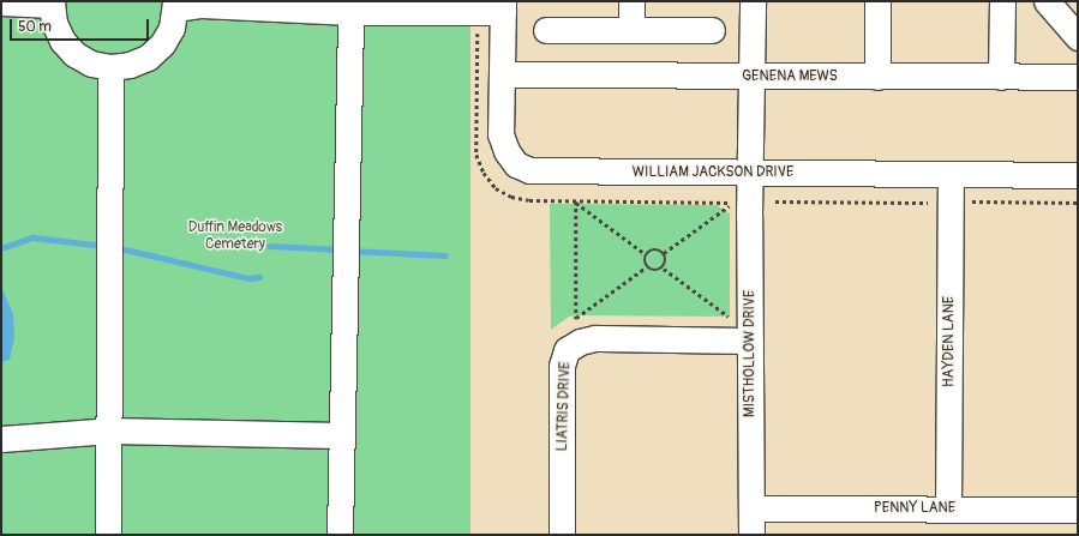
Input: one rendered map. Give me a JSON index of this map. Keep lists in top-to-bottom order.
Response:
{
  "streets": {
    "street": [
      "GENENA MEWS",
      "WILLIAM JACKSON DRIVE",
      "HAYDEN LANE",
      "MISTHOLLOW DRIVE",
      "LIATRIS DRIVE",
      "PENNY LANE"
    ]
  },
  "crossings": [
    ["GENENA MEWS", "WILLIAM JACKSON DRIVE"],
    ["GENENA MEWS", "MISTHOLLOW DRIVE"],
    ["WILLIAM JACKSON DRIVE", "HAYDEN LANE"],
    ["WILLIAM JACKSON DRIVE", "MISTHOLLOW DRIVE"],
    ["HAYDEN LANE", "PENNY LANE"],
    ["MISTHOLLOW DRIVE", "LIATRIS DRIVE"],
    ["MISTHOLLOW DRIVE", "PENNY LANE"]
  ],
  "parks": ["Duffin Meadows Cemetery"],
  "scale_bar": "50 m"
}
